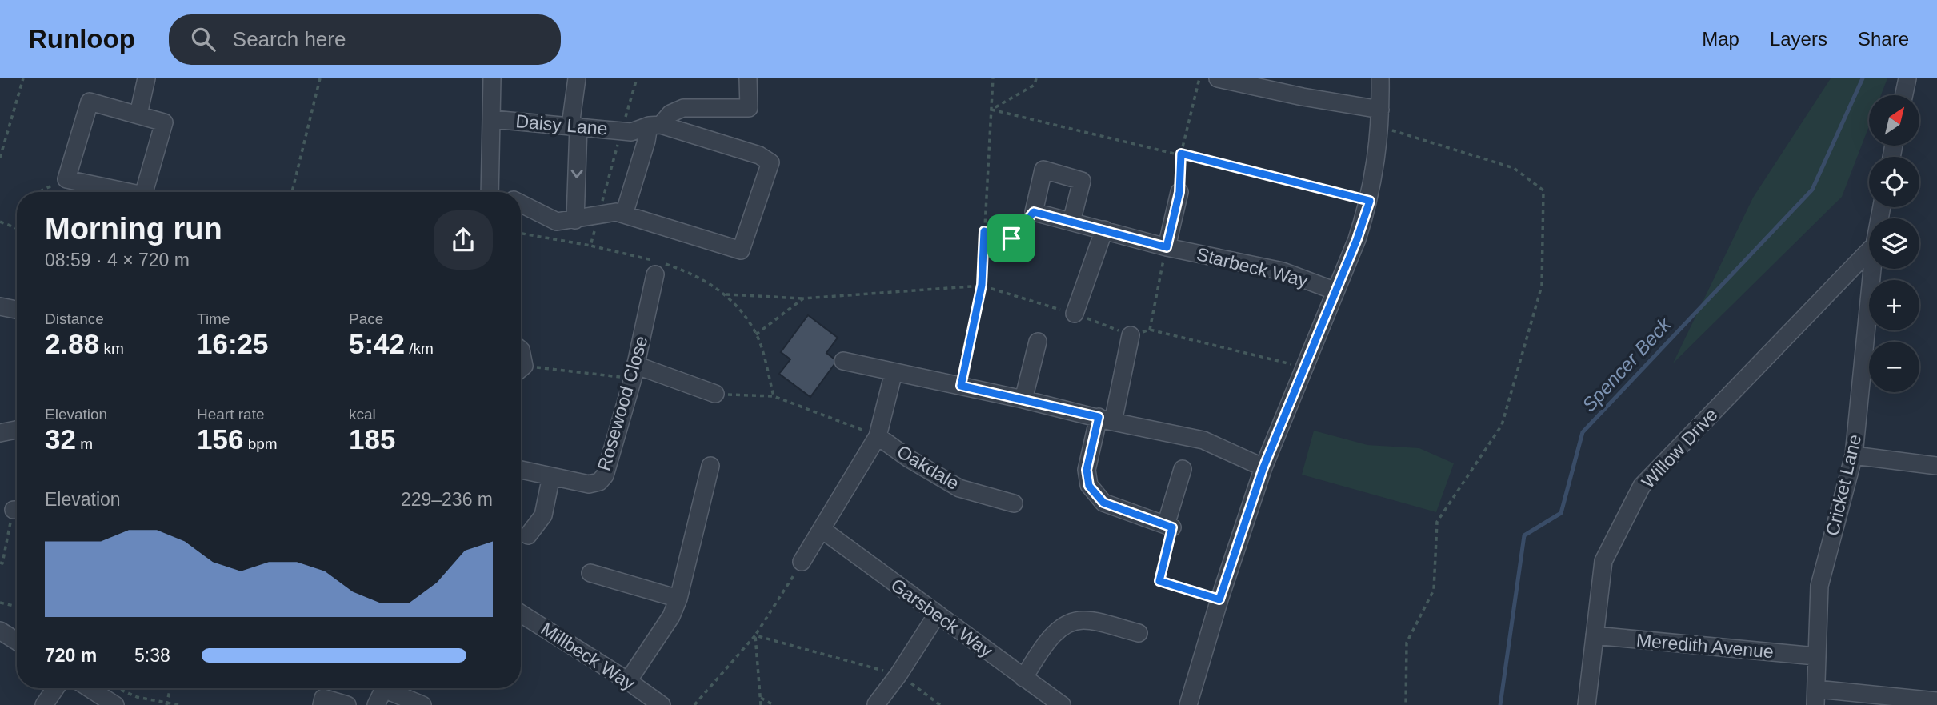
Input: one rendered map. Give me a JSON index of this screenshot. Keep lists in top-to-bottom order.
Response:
{
  "streets": {
    "street": [
      "Daisy Lane",
      "Starbeck Way",
      "Rosewood Close",
      "Willow Drive",
      "Oakdale",
      "Cricket Lane",
      "Garsbeck Way",
      "Meredith Avenue",
      "Millbeck Way"
    ]
  },
  "crossings": [
    ["Willow Drive", "Meredith Avenue"],
    ["Cricket Lane", "Meredith Avenue"]
  ],
  "water": ["Spencer Beck"],
  "north": "top right",
  "page": {
    "header": "Runloop",
    "search": "Search here",
    "nav": ["Map", "Layers", "Share"],
    "map_buttons": ["+", "−"],
    "heading": ["Morning run", "08:59 · 4 × 720 m"],
    "stats": [
      ["Distance", "2.88 km"],
      ["Time", "16:25"],
      ["Pace", "5:42 /km"],
      ["Elevation", "32 m"],
      ["Heart rate", "156 bpm"],
      ["kcal", "185"]
    ],
    "chart": ["Elevation", "229–236 m"],
    "list": [
      {
        "name": "720 m",
        "note": "5:38"
      }
    ]
  }
}
